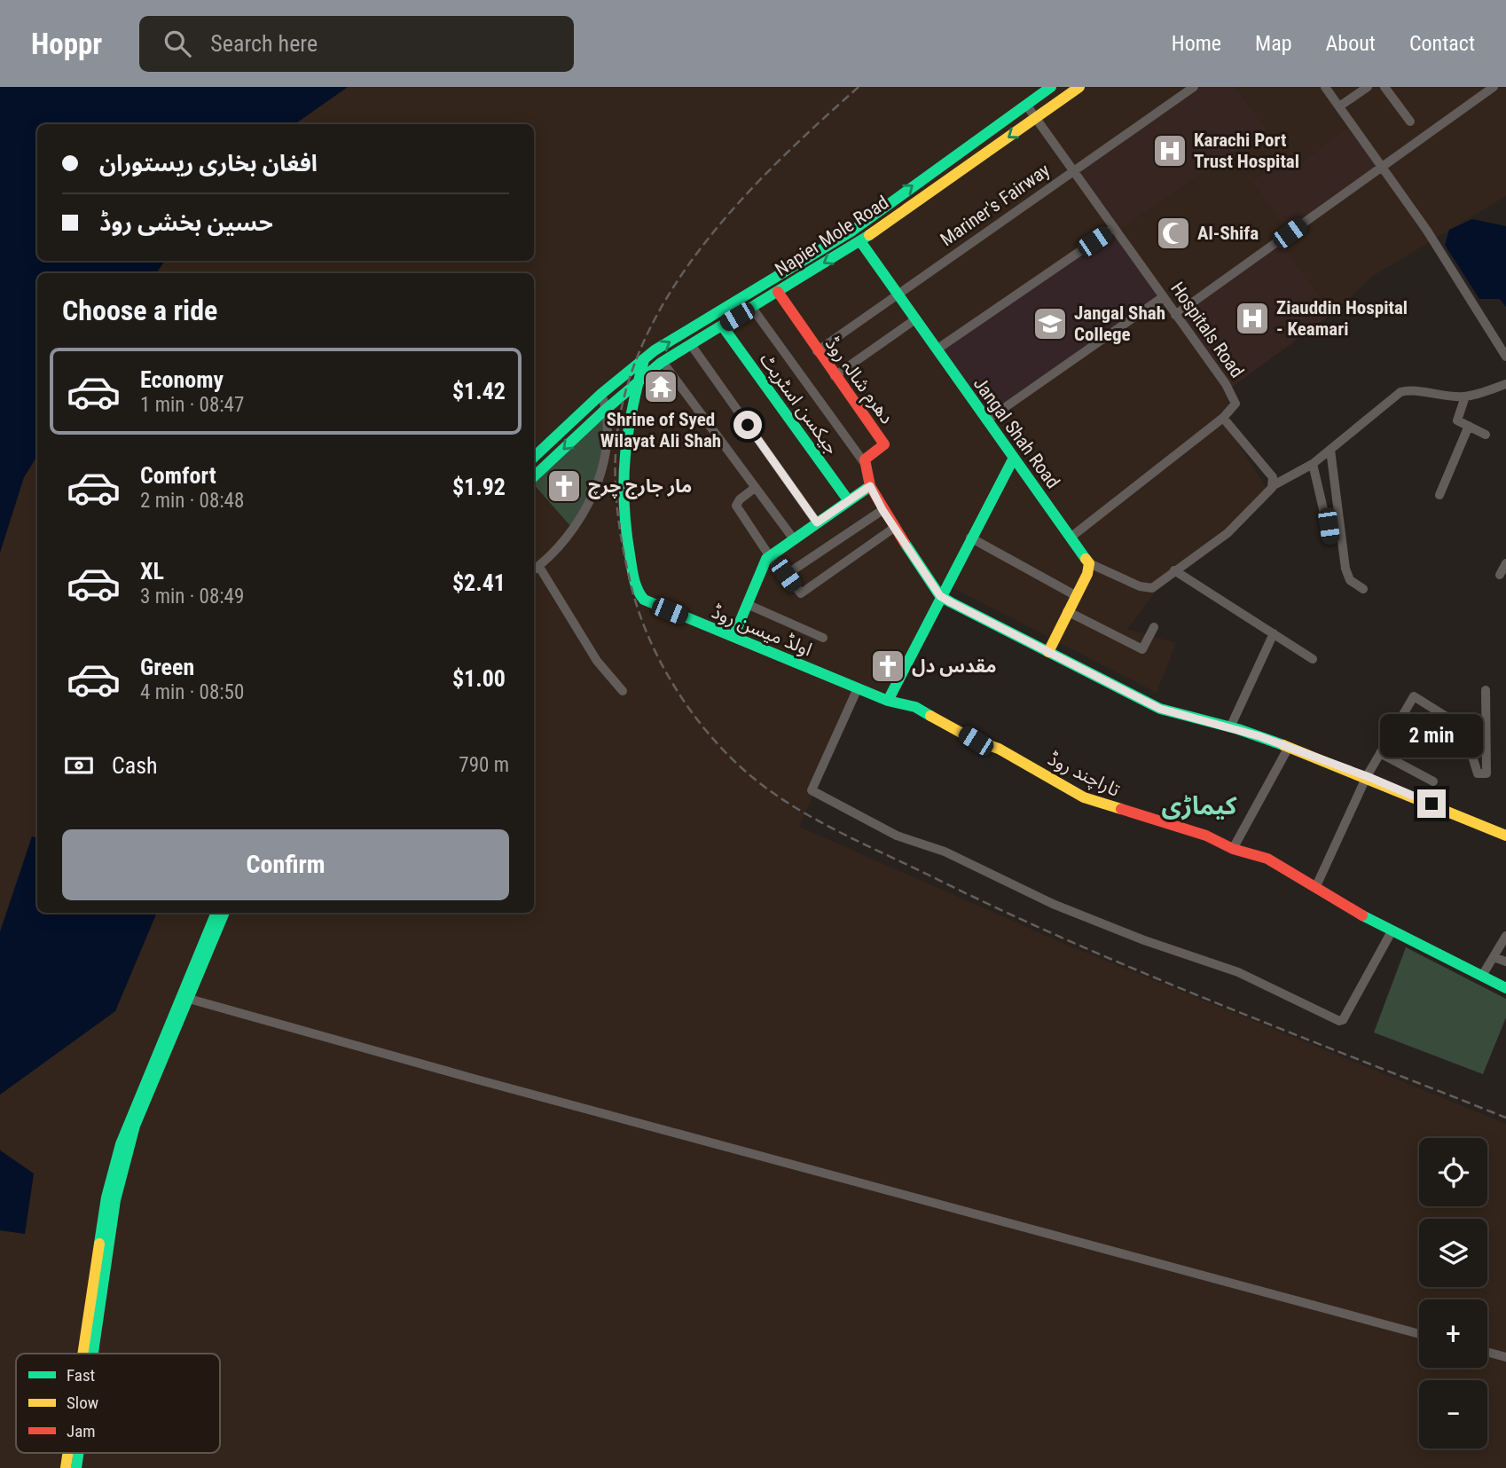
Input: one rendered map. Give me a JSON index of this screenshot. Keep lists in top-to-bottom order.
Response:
{
  "streets": {
    "street": [
      "Mariner's Fairway",
      "Napier Mole Road",
      "Hospitals Road",
      "دھرم شالہ روڈ",
      "جیکسن اسٹریٹ",
      "Jangal Shah Road",
      "اولڈ میسن روڈ",
      "تاراچند روڈ"
    ]
  },
  "crossings": [
    ["Mariner's Fairway", "Hospitals Road"],
    ["Mariner's Fairway", "دھرم شالہ روڈ"],
    ["Mariner's Fairway", "Jangal Shah Road"],
    ["Napier Mole Road", "Hospitals Road"],
    ["Napier Mole Road", "دھرم شالہ روڈ"],
    ["Napier Mole Road", "جیکسن اسٹریٹ"],
    ["Napier Mole Road", "Jangal Shah Road"],
    ["Napier Mole Road", "اولڈ میسن روڈ"],
    ["اولڈ میسن روڈ", "تاراچند روڈ"]
  ],
  "districts": ["کیماڑی"],
  "places": {
    "hospital": ["Karachi Port Trust Hospital", "Ziauddin Hospital - Keamari"],
    "mosque": ["Al-Shifa"],
    "school or university": ["Jangal Shah College"],
    "temple": ["Shrine of Syed Wilayat Ali Shah"],
    "church": ["مار جارج چرچ", "مقدس دل"]
  },
  "legend": ["Fast", "Slow", "Jam"],
  "page": {
    "header": "Hoppr",
    "search": "Search here",
    "nav": [
      "Home",
      "Map",
      "About",
      "Contact"
    ],
    "banner": ["افغان بخاری ریستوران", "حسین بخشی روڈ"],
    "heading": "Choose a ride",
    "list": [
      {
        "name": "Economy",
        "note": "1 min · 08:47",
        "value": "$1.42"
      },
      {
        "name": "Comfort",
        "note": "2 min · 08:48",
        "value": "$1.92"
      },
      {
        "name": "XL",
        "note": "3 min · 08:49",
        "value": "$2.41"
      },
      {
        "name": "Green",
        "note": "4 min · 08:50",
        "value": "$1.00"
      }
    ],
    "bubble": "2 min",
    "pay": ["Cash", "790 m"],
    "buttons": "Confirm",
    "map_buttons": ["+", "−"]
  }
}
